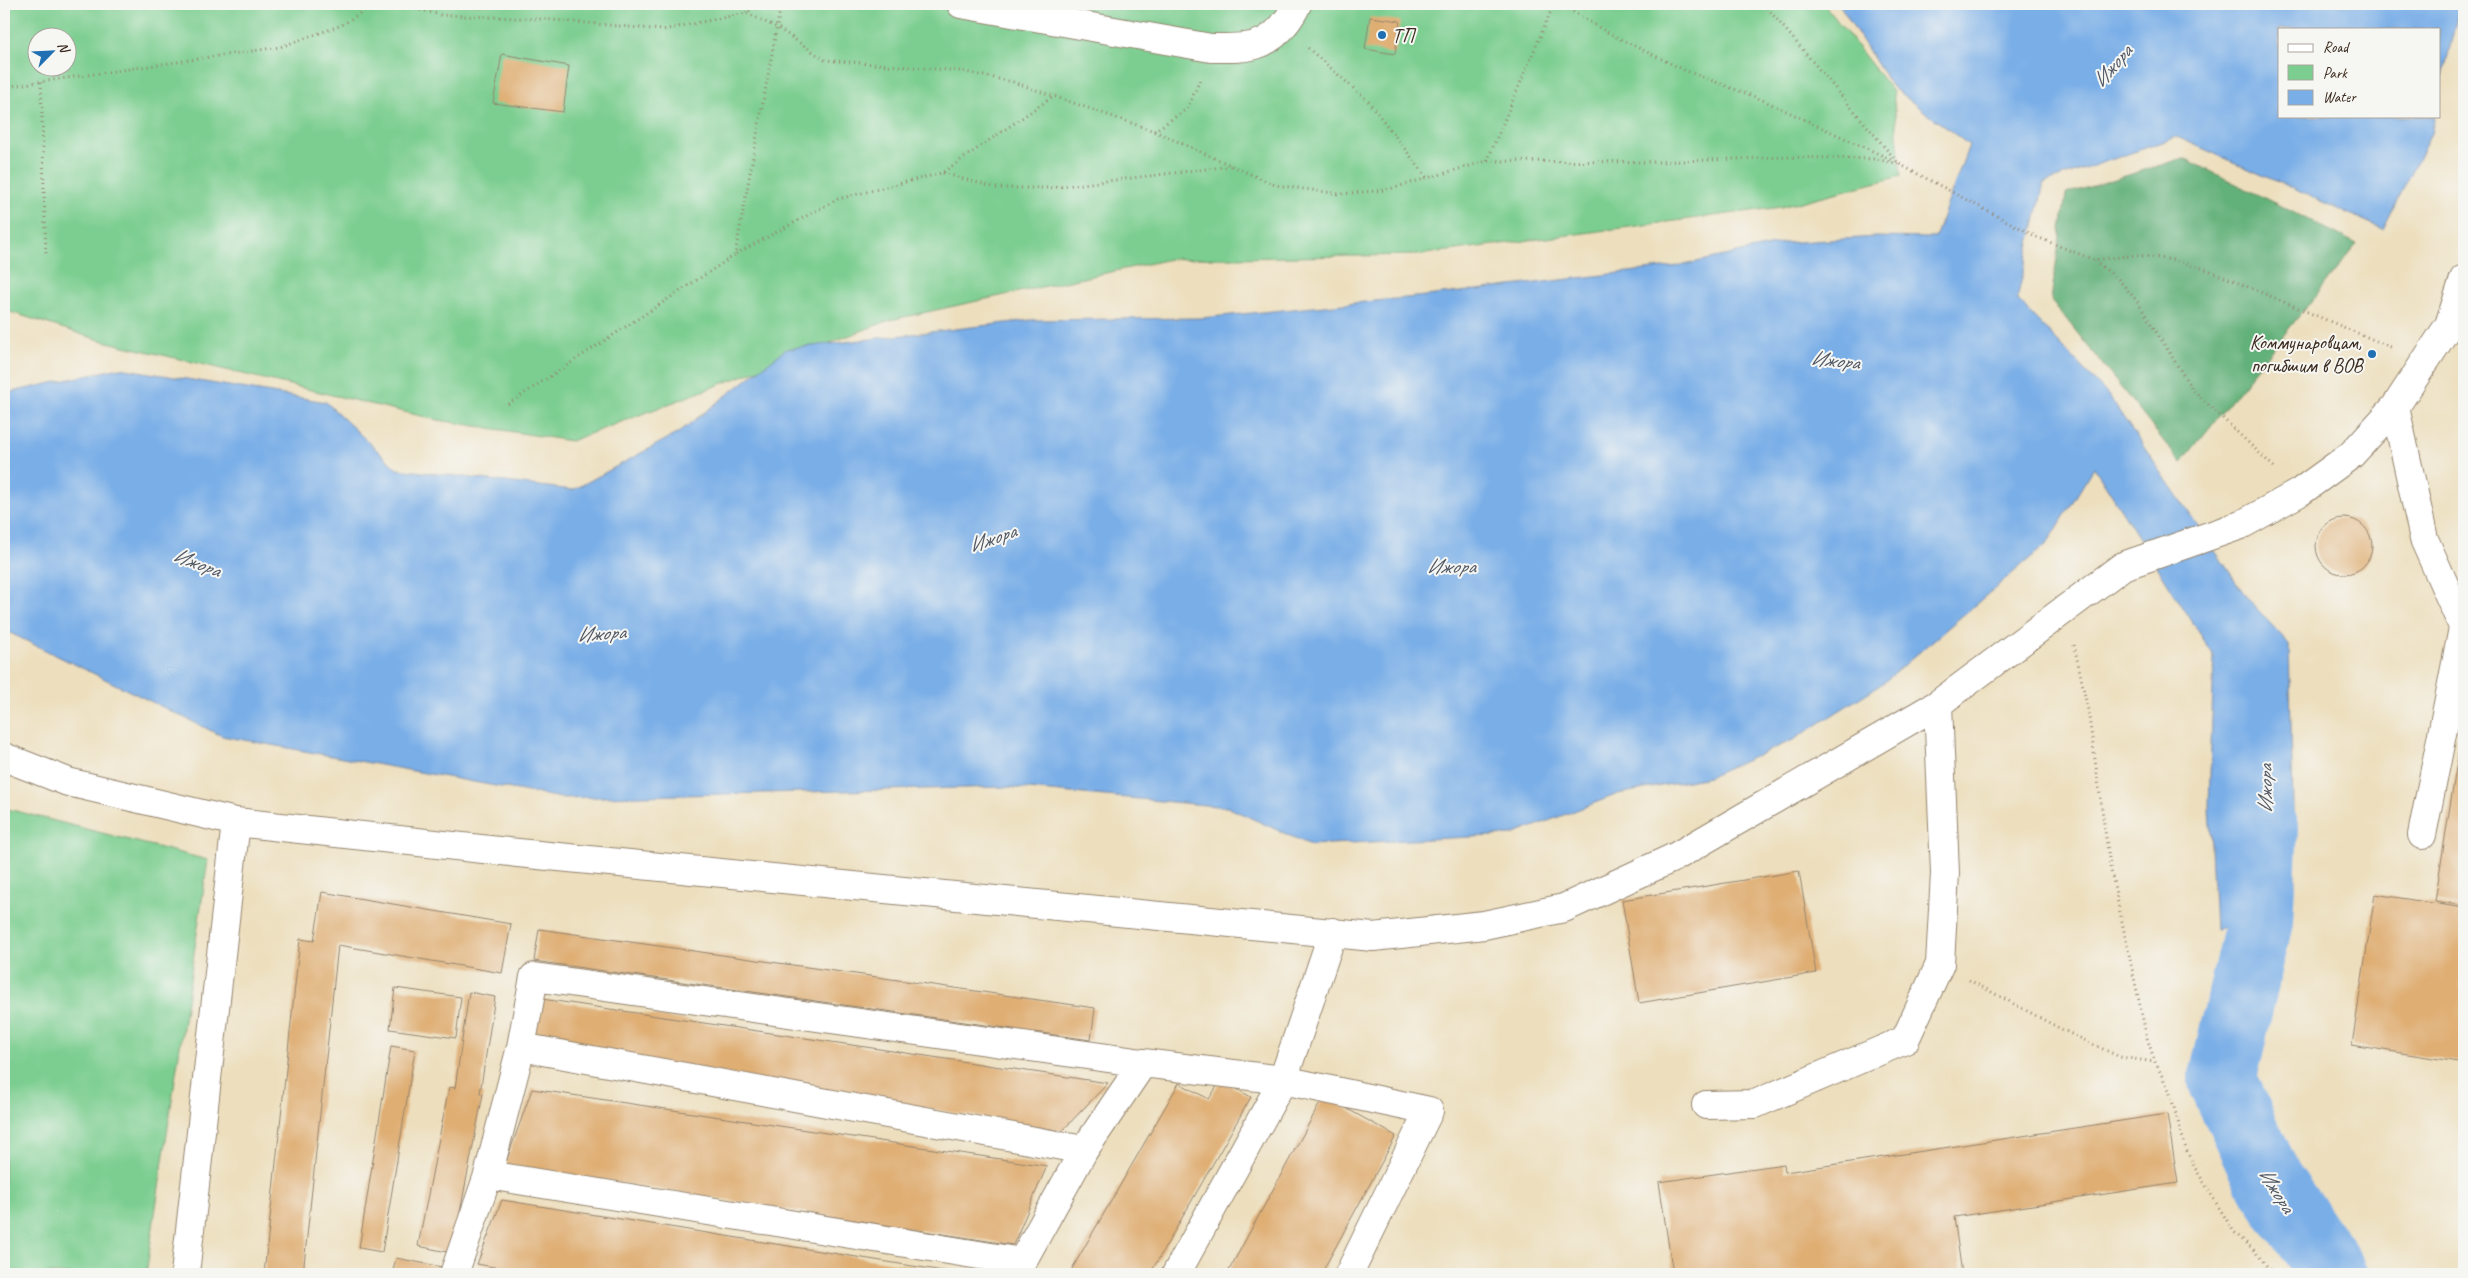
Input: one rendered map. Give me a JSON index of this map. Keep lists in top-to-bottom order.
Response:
{
  "water": ["Ижора"],
  "places": ["ТП", "Коммунаровцам, погибшим в ВОВ"],
  "legend": ["Road", "Park", "Water"],
  "north": "top right"
}
